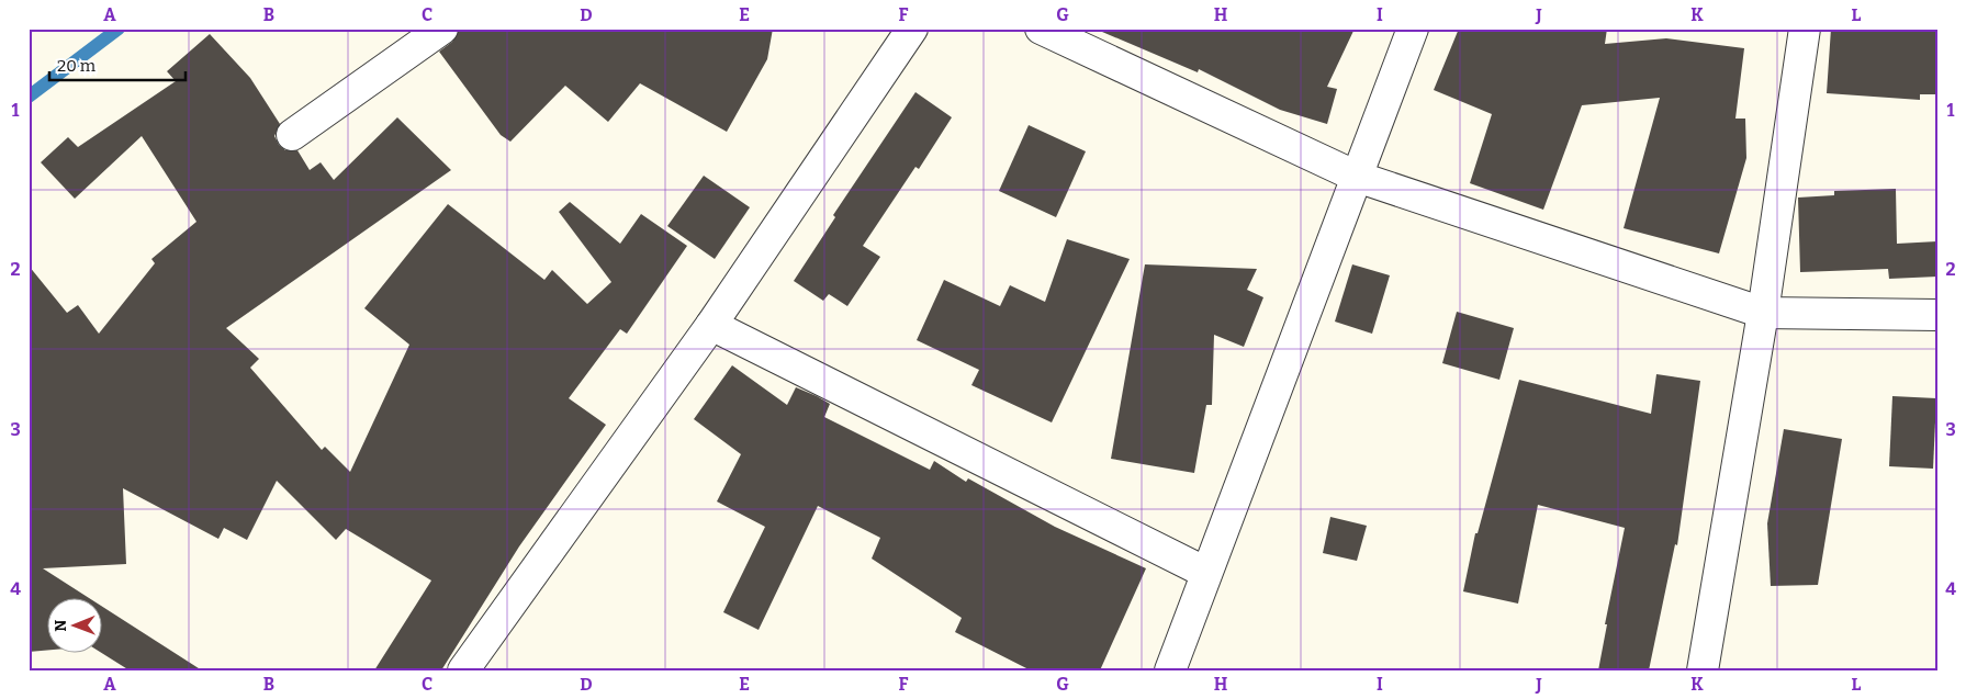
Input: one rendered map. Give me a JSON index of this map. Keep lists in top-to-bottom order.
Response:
{
  "scale_bar": "20 m",
  "north": "left",
  "grid": {
    "columns": [
      "A",
      "B",
      "C",
      "D",
      "E",
      "F",
      "G",
      "H",
      "I",
      "J",
      "K",
      "L"
    ],
    "rows": [
      "1",
      "2",
      "3",
      "4"
    ]
  }
}
